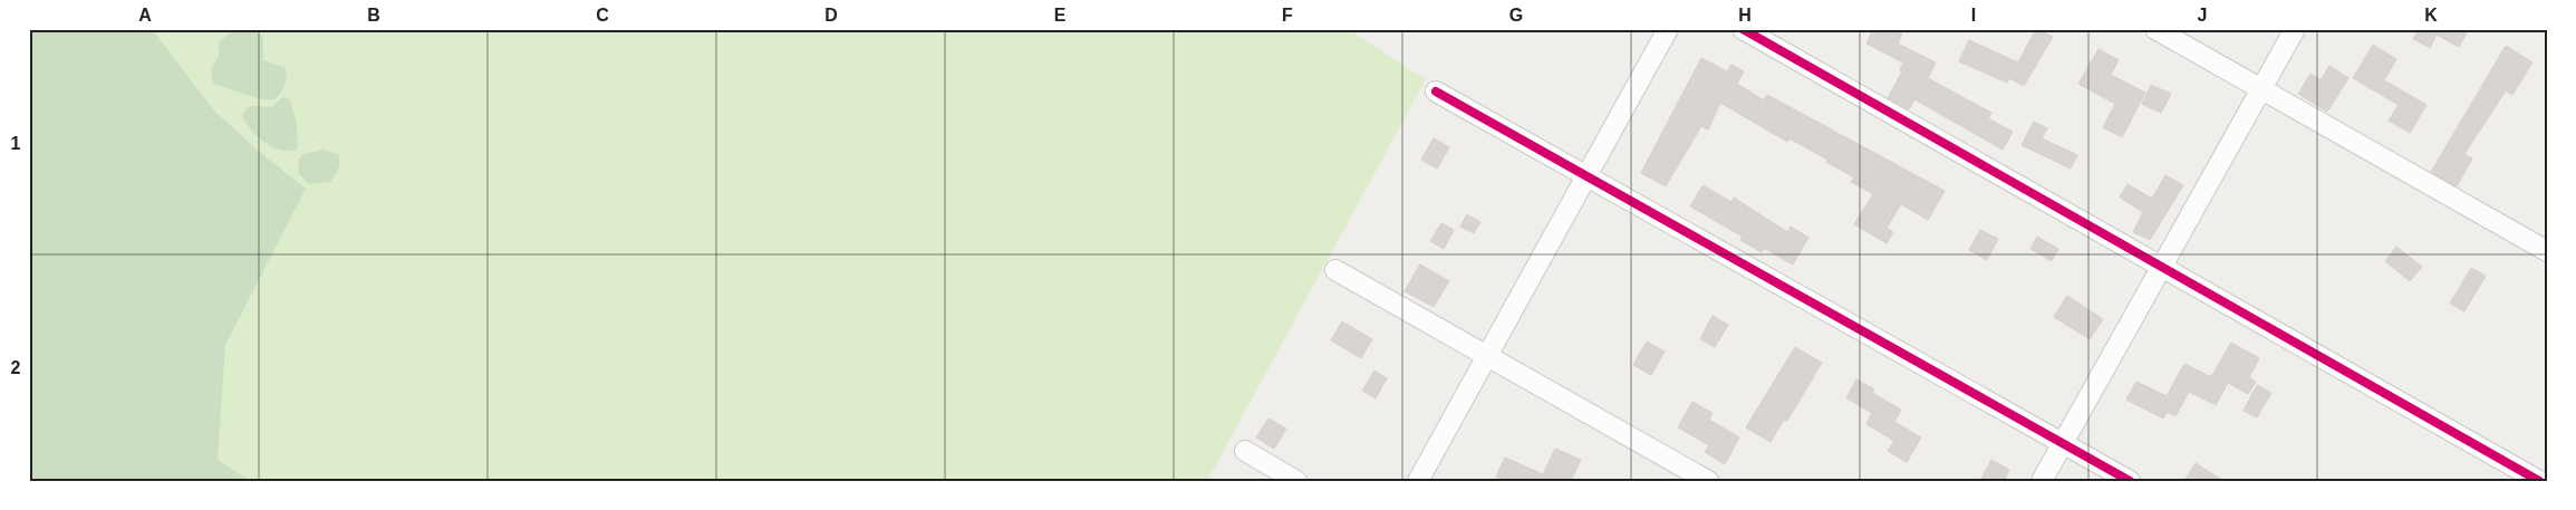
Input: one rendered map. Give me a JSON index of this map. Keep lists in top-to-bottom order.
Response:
{
  "grid": {
    "columns": [
      "A",
      "B",
      "C",
      "D",
      "E",
      "F",
      "G",
      "H",
      "I",
      "J",
      "K"
    ],
    "rows": ["1", "2"]
  }
}
